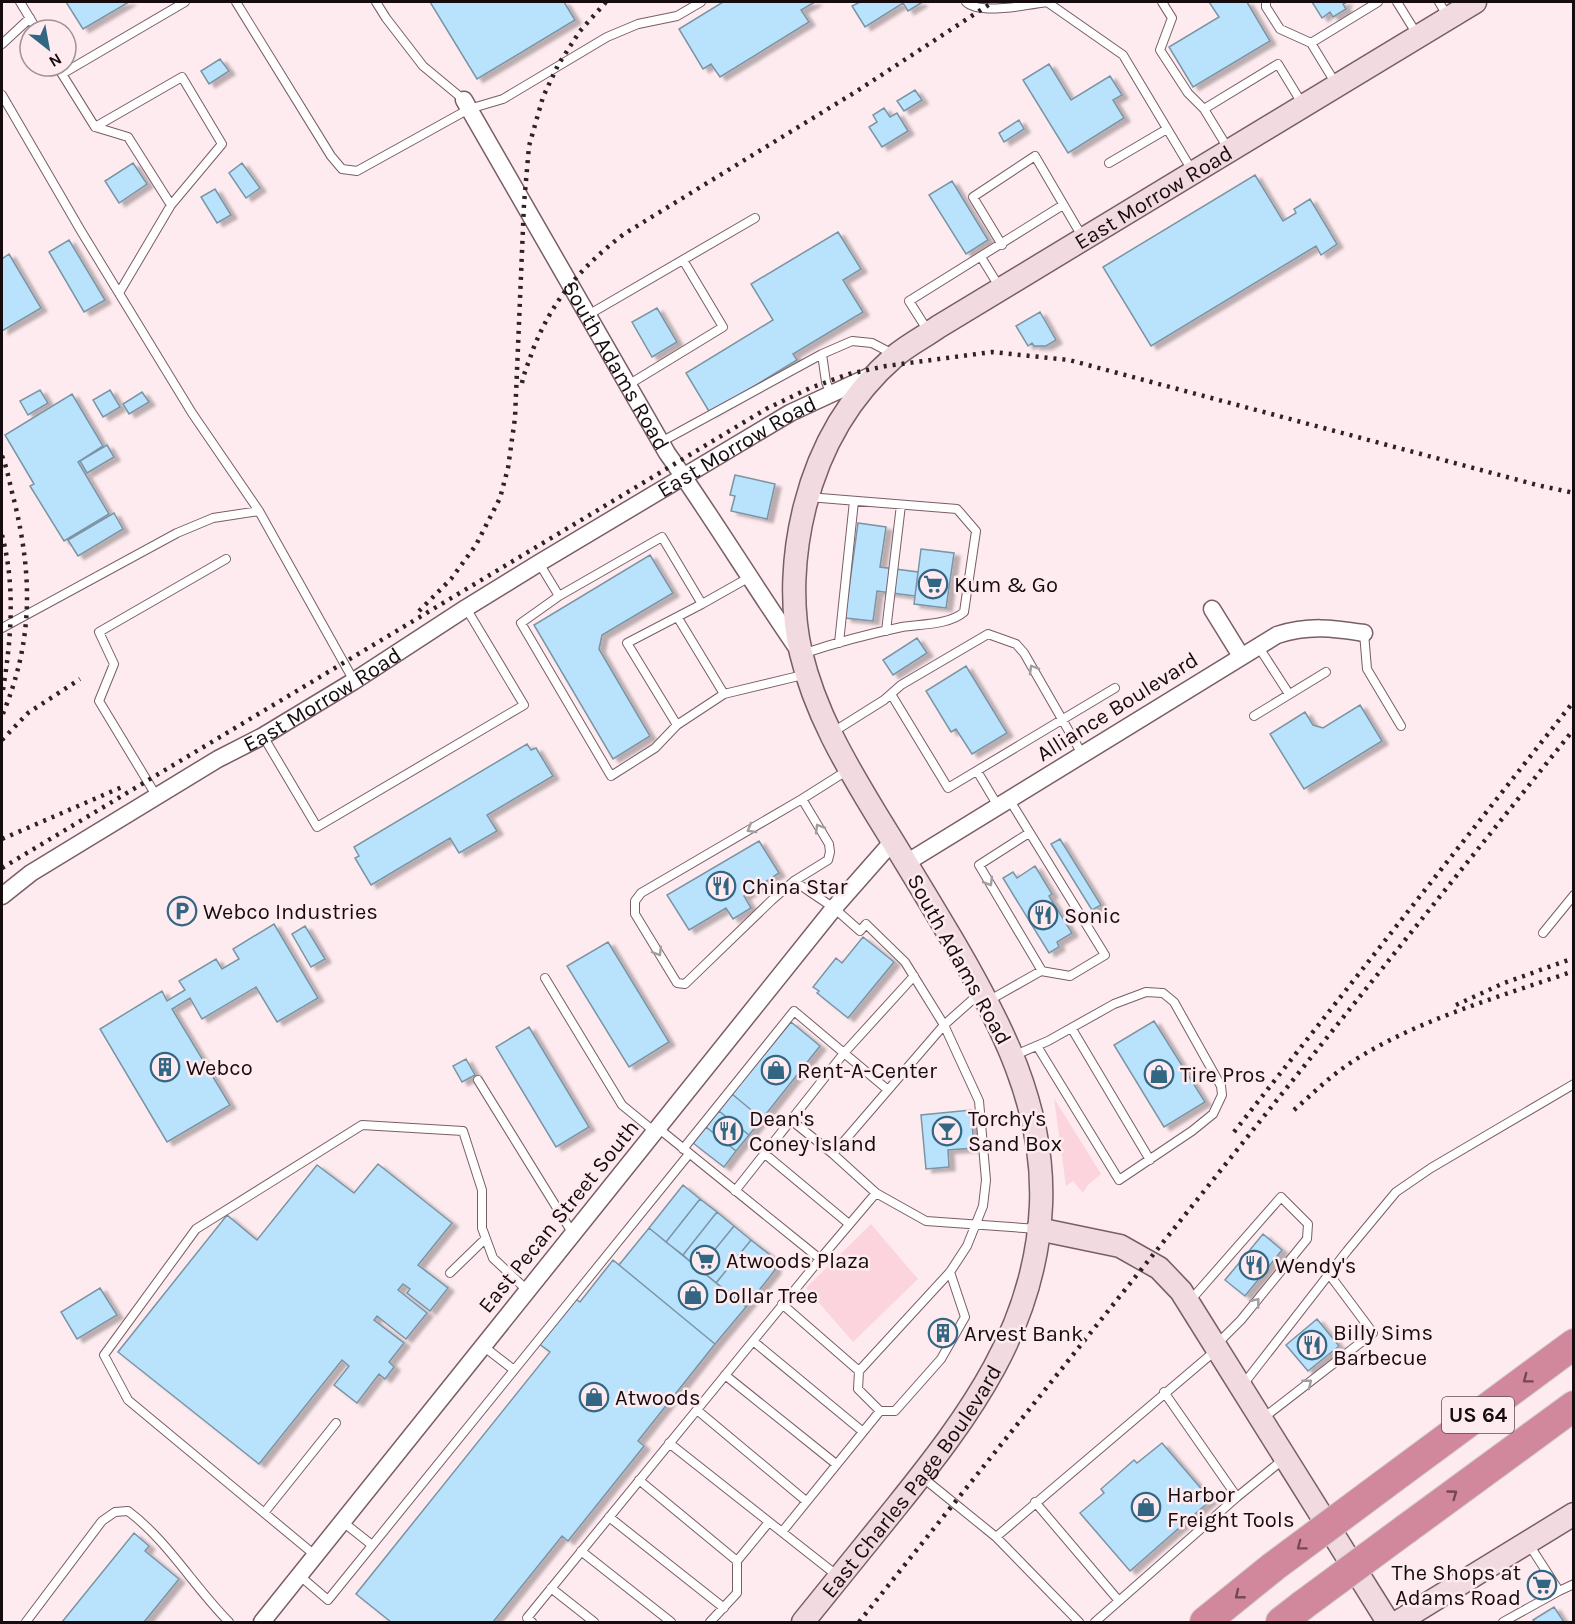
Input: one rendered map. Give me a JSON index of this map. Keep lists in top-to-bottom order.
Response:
{
  "streets": {
    "highway": ["US 64"],
    "main road": ["East Morrow Road", "South Adams Road", "East Charles Page Boulevard"],
    "street": ["Alliance Boulevard", "East Pecan Street South"]
  },
  "crossings": [
    ["East Morrow Road", "South Adams Road"],
    ["South Adams Road", "Alliance Boulevard"],
    ["South Adams Road", "East Pecan Street South"],
    ["South Adams Road", "East Charles Page Boulevard"]
  ],
  "places": {
    "supermarket": ["Kum & Go", "Atwoods Plaza", "The Shops at Adams Road"],
    "restaurant": [
      "China Star",
      "Sonic",
      "Dean's Coney Island",
      "Wendy's",
      "Billy Sims Barbecue"
    ],
    "parking": ["Webco Industries"],
    "building": ["Webco", "Arvest Bank"],
    "shop": [
      "Rent-A-Center",
      "Tire Pros",
      "Dollar Tree",
      "Atwoods",
      "Harbor Freight Tools"
    ],
    "bar": ["Torchy's Sand Box"]
  },
  "north": "bottom right"
}
